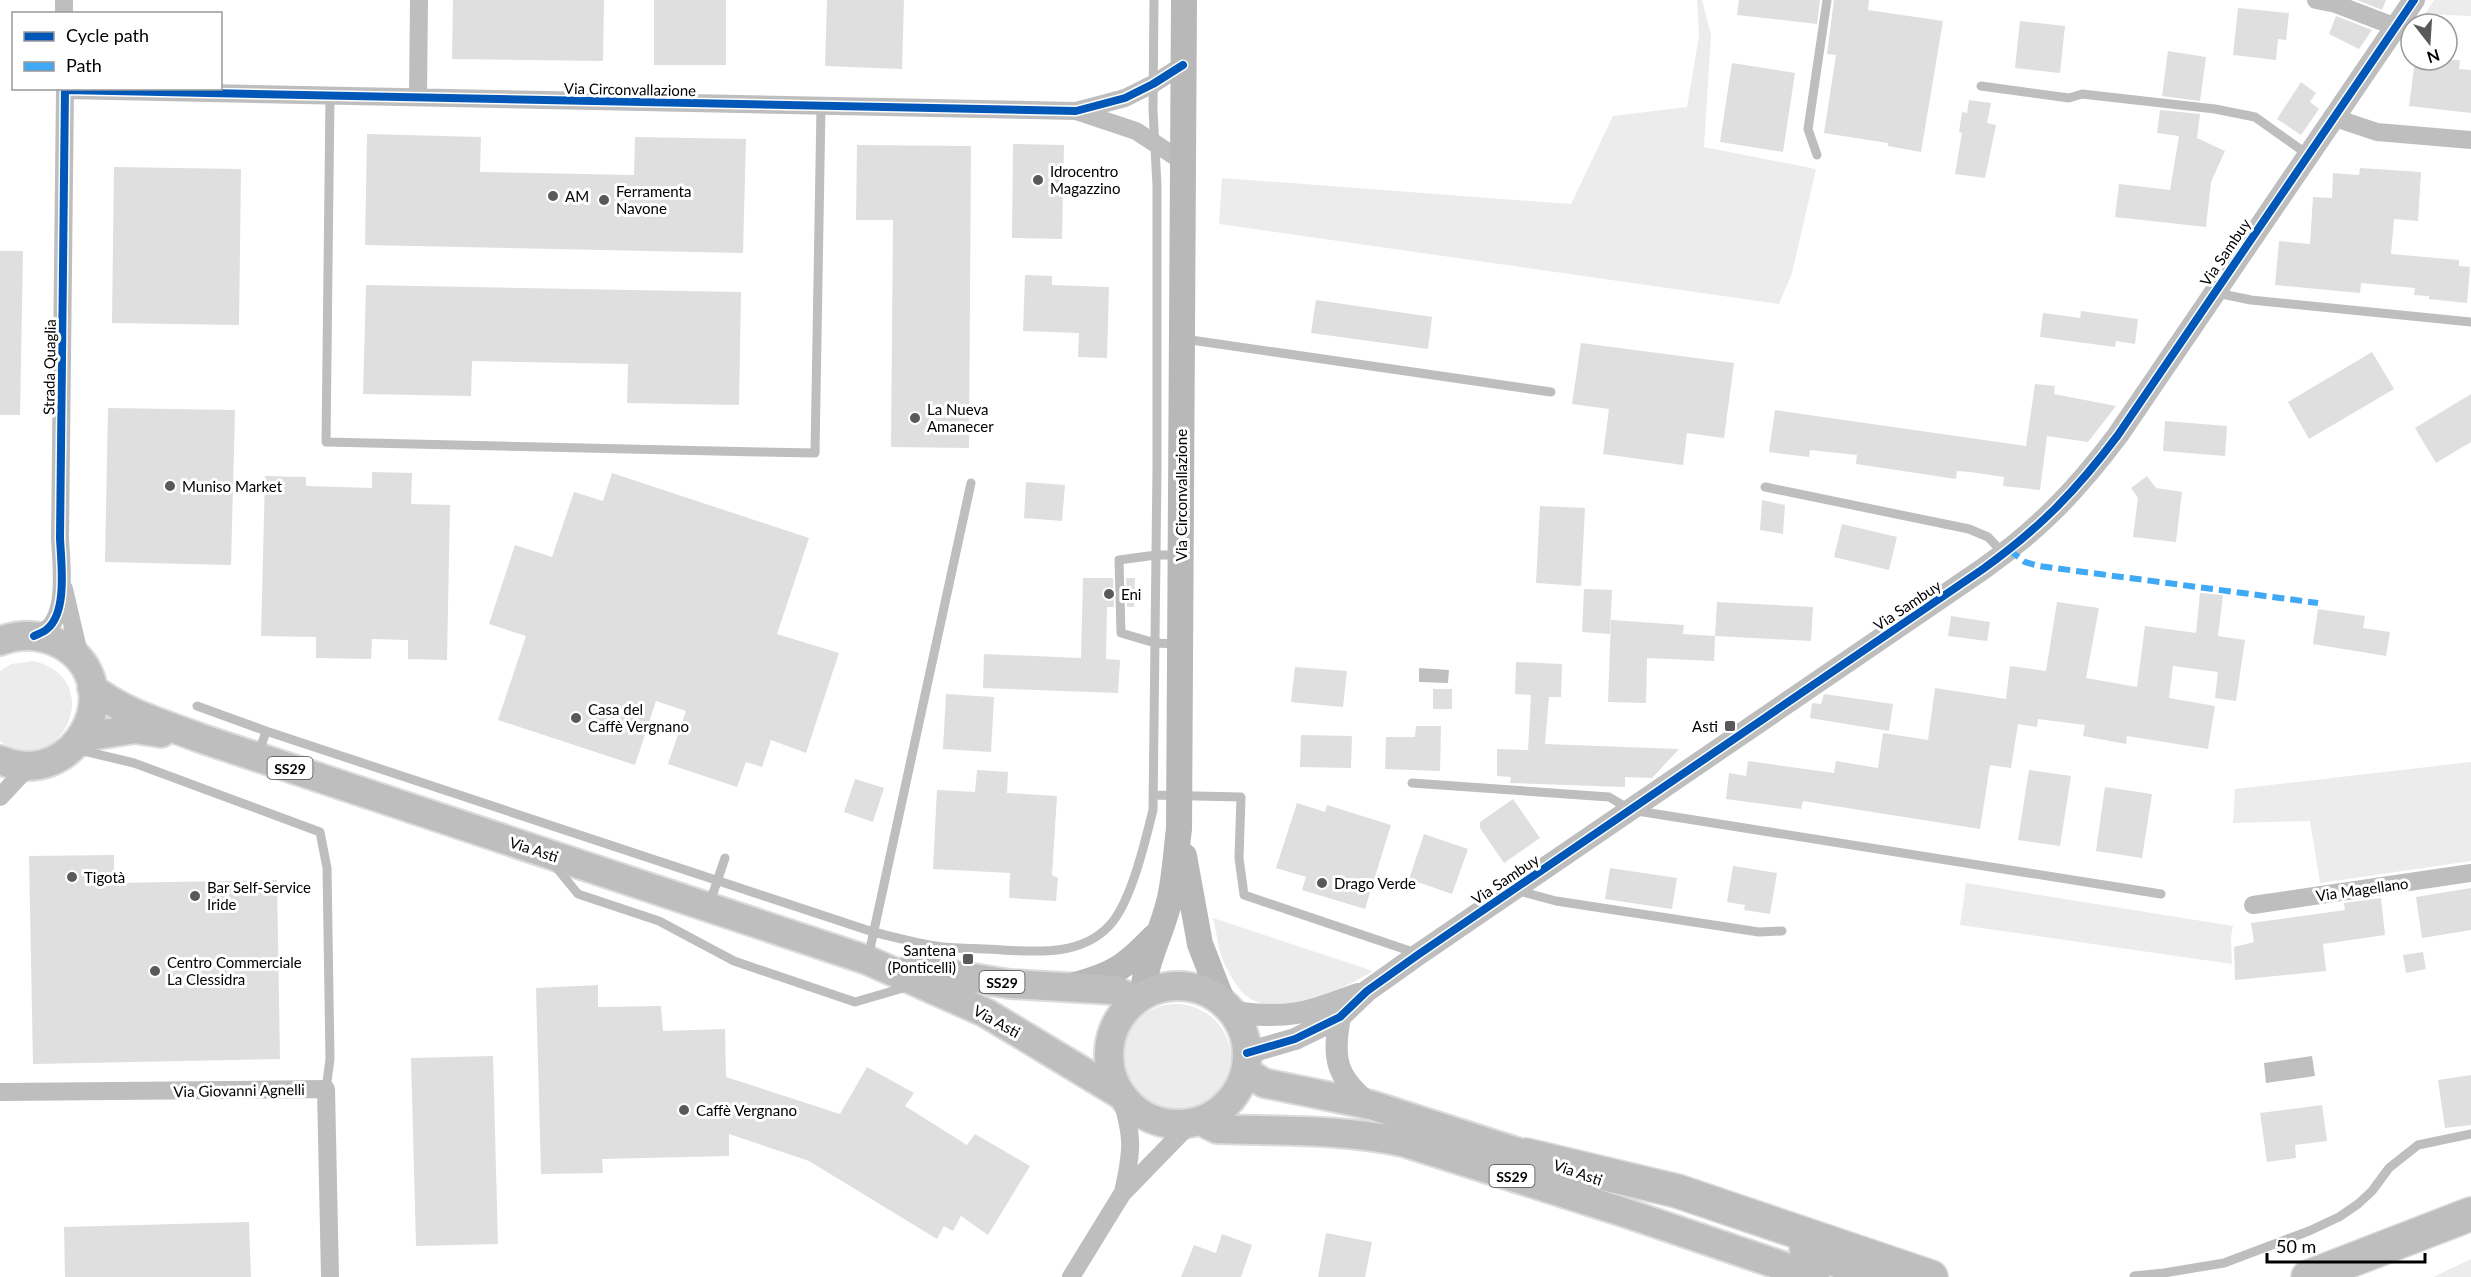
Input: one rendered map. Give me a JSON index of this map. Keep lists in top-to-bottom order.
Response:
{
  "streets": {
    "main road": ["Via Circonvallazione", "SS29", "Via Asti"],
    "street": [
      "Via Sambuy",
      "Strada Quaglia",
      "Via Magellano",
      "Via Giovanni Agnelli"
    ]
  },
  "crossings": [
    ["Via Circonvallazione", "Via Sambuy"],
    ["Via Circonvallazione", "Via Asti"],
    ["Via Sambuy", "Via Asti"]
  ],
  "places": {
    "other": [
      "Idrocentro Magazzino",
      "AM",
      "Ferramenta Navone",
      "La Nueva Amanecer",
      "Muniso Market",
      "Eni",
      "Casa del Caffè Vergnano",
      "Tigotà",
      "Drago Verde",
      "Bar Self-Service Iride",
      "Centro Commerciale La Clessidra",
      "Caffè Vergnano"
    ],
    "transit": ["Asti", "Santena (Ponticelli)"]
  },
  "legend": ["Cycle path", "Path"],
  "scale_bar": "50 m",
  "north": "bottom"
}
